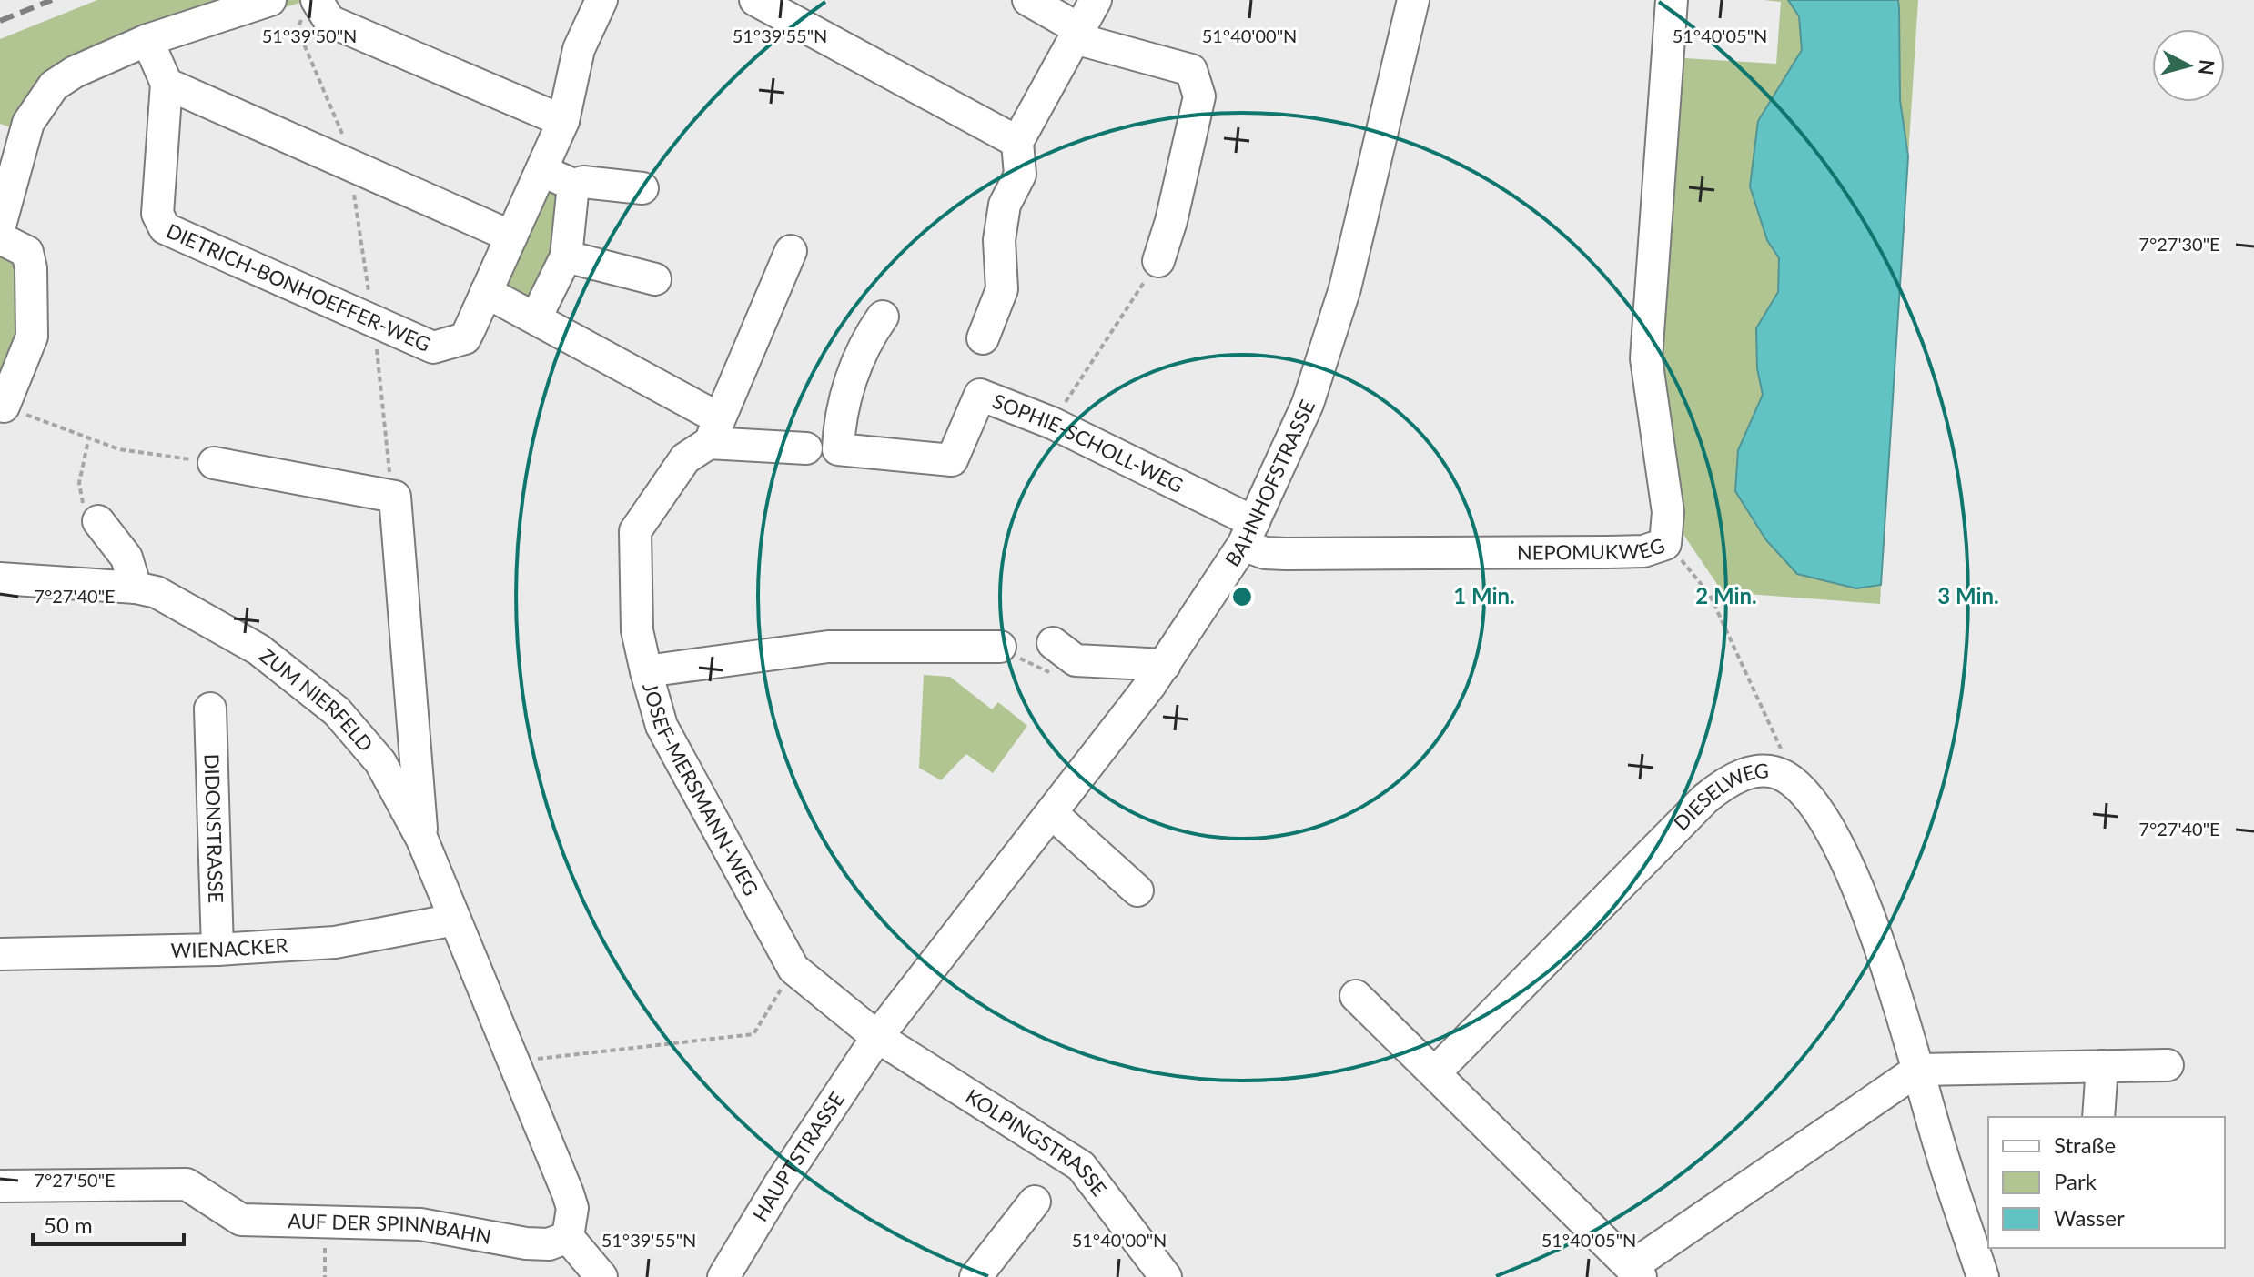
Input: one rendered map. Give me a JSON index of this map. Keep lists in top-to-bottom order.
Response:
{
  "streets": {
    "street": [
      "DIETRICH-BONHOEFFER-WEG",
      "SOPHIE-SCHOLL-WEG",
      "BAHNHOFSTRASSE",
      "NEPOMUKWEG",
      "ZUM NIERFELD",
      "JOSEF-MERSMANN-WEG",
      "DIESELWEG",
      "DIDONSTRASSE",
      "WIENACKER",
      "KOLPINGSTRASSE",
      "HAUPTSTRASSE",
      "AUF DER SPINNBAHN"
    ]
  },
  "crossings": [
    ["SOPHIE-SCHOLL-WEG", "BAHNHOFSTRASSE"],
    ["SOPHIE-SCHOLL-WEG", "NEPOMUKWEG"],
    ["BAHNHOFSTRASSE", "NEPOMUKWEG"],
    ["BAHNHOFSTRASSE", "JOSEF-MERSMANN-WEG"],
    ["BAHNHOFSTRASSE", "KOLPINGSTRASSE"],
    ["BAHNHOFSTRASSE", "HAUPTSTRASSE"],
    ["ZUM NIERFELD", "WIENACKER"],
    ["ZUM NIERFELD", "AUF DER SPINNBAHN"],
    ["JOSEF-MERSMANN-WEG", "KOLPINGSTRASSE"],
    ["JOSEF-MERSMANN-WEG", "HAUPTSTRASSE"],
    ["DIDONSTRASSE", "WIENACKER"],
    ["KOLPINGSTRASSE", "HAUPTSTRASSE"]
  ],
  "legend": ["Straße", "Park", "Wasser"],
  "scale_bar": "50 m",
  "north": "right",
  "coordinates": [
    "51°39'50\"N",
    "51°39'55\"N",
    "51°40'00\"N",
    "51°40'05\"N",
    "7°27'30\"E",
    "7°27'40\"E",
    "7°27'50\"E"
  ],
  "rings": ["1 Min.", "2 Min.", "3 Min."]
}
